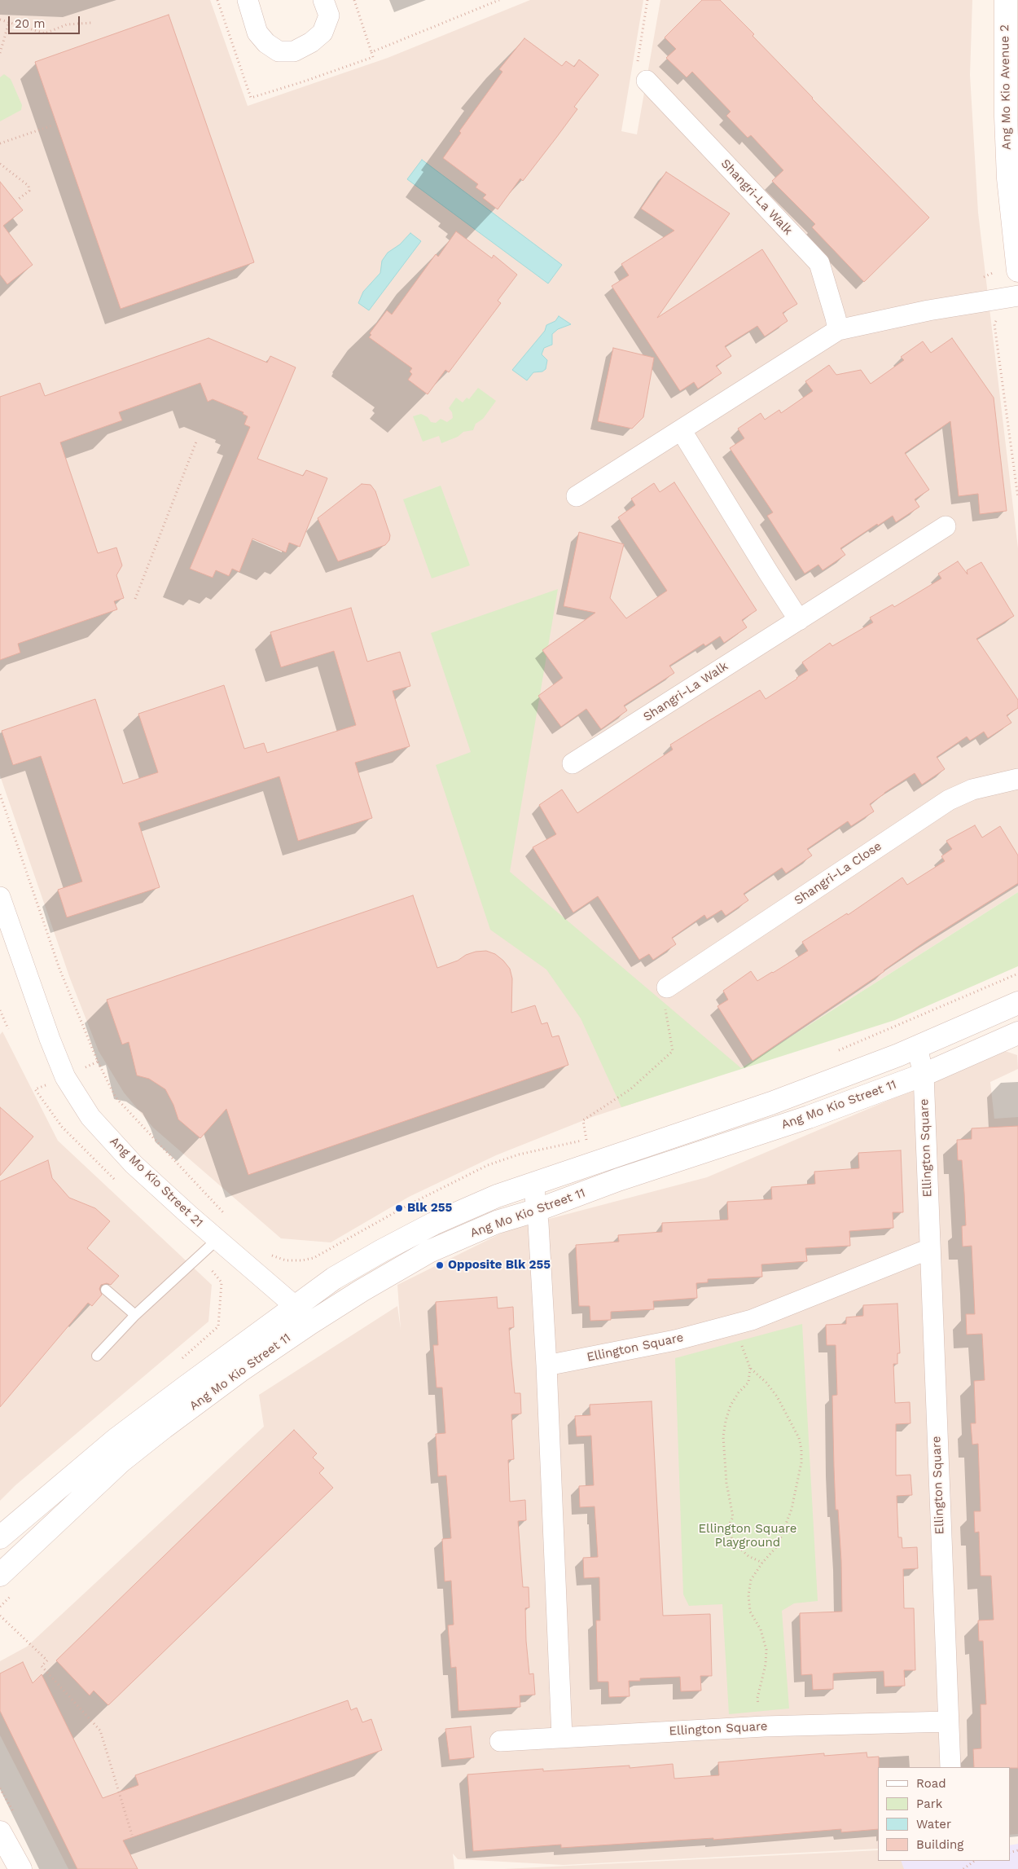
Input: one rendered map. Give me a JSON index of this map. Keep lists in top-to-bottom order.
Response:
{
  "streets": {
    "street": [
      "Ang Mo Kio Avenue 2",
      "Shangri-La Walk",
      "Shangri-La Close",
      "Ang Mo Kio Street 11",
      "Ellington Square",
      "Ang Mo Kio Street 21"
    ]
  },
  "crossings": [
    ["Ang Mo Kio Street 11", "Ellington Square"],
    ["Ang Mo Kio Street 11", "Ang Mo Kio Street 21"]
  ],
  "parks": ["Ellington Square Playground"],
  "places": ["Blk 255", "Opposite Blk 255"],
  "legend": [
    "Road",
    "Park",
    "Water",
    "Building"
  ],
  "scale_bar": "20 m"
}
